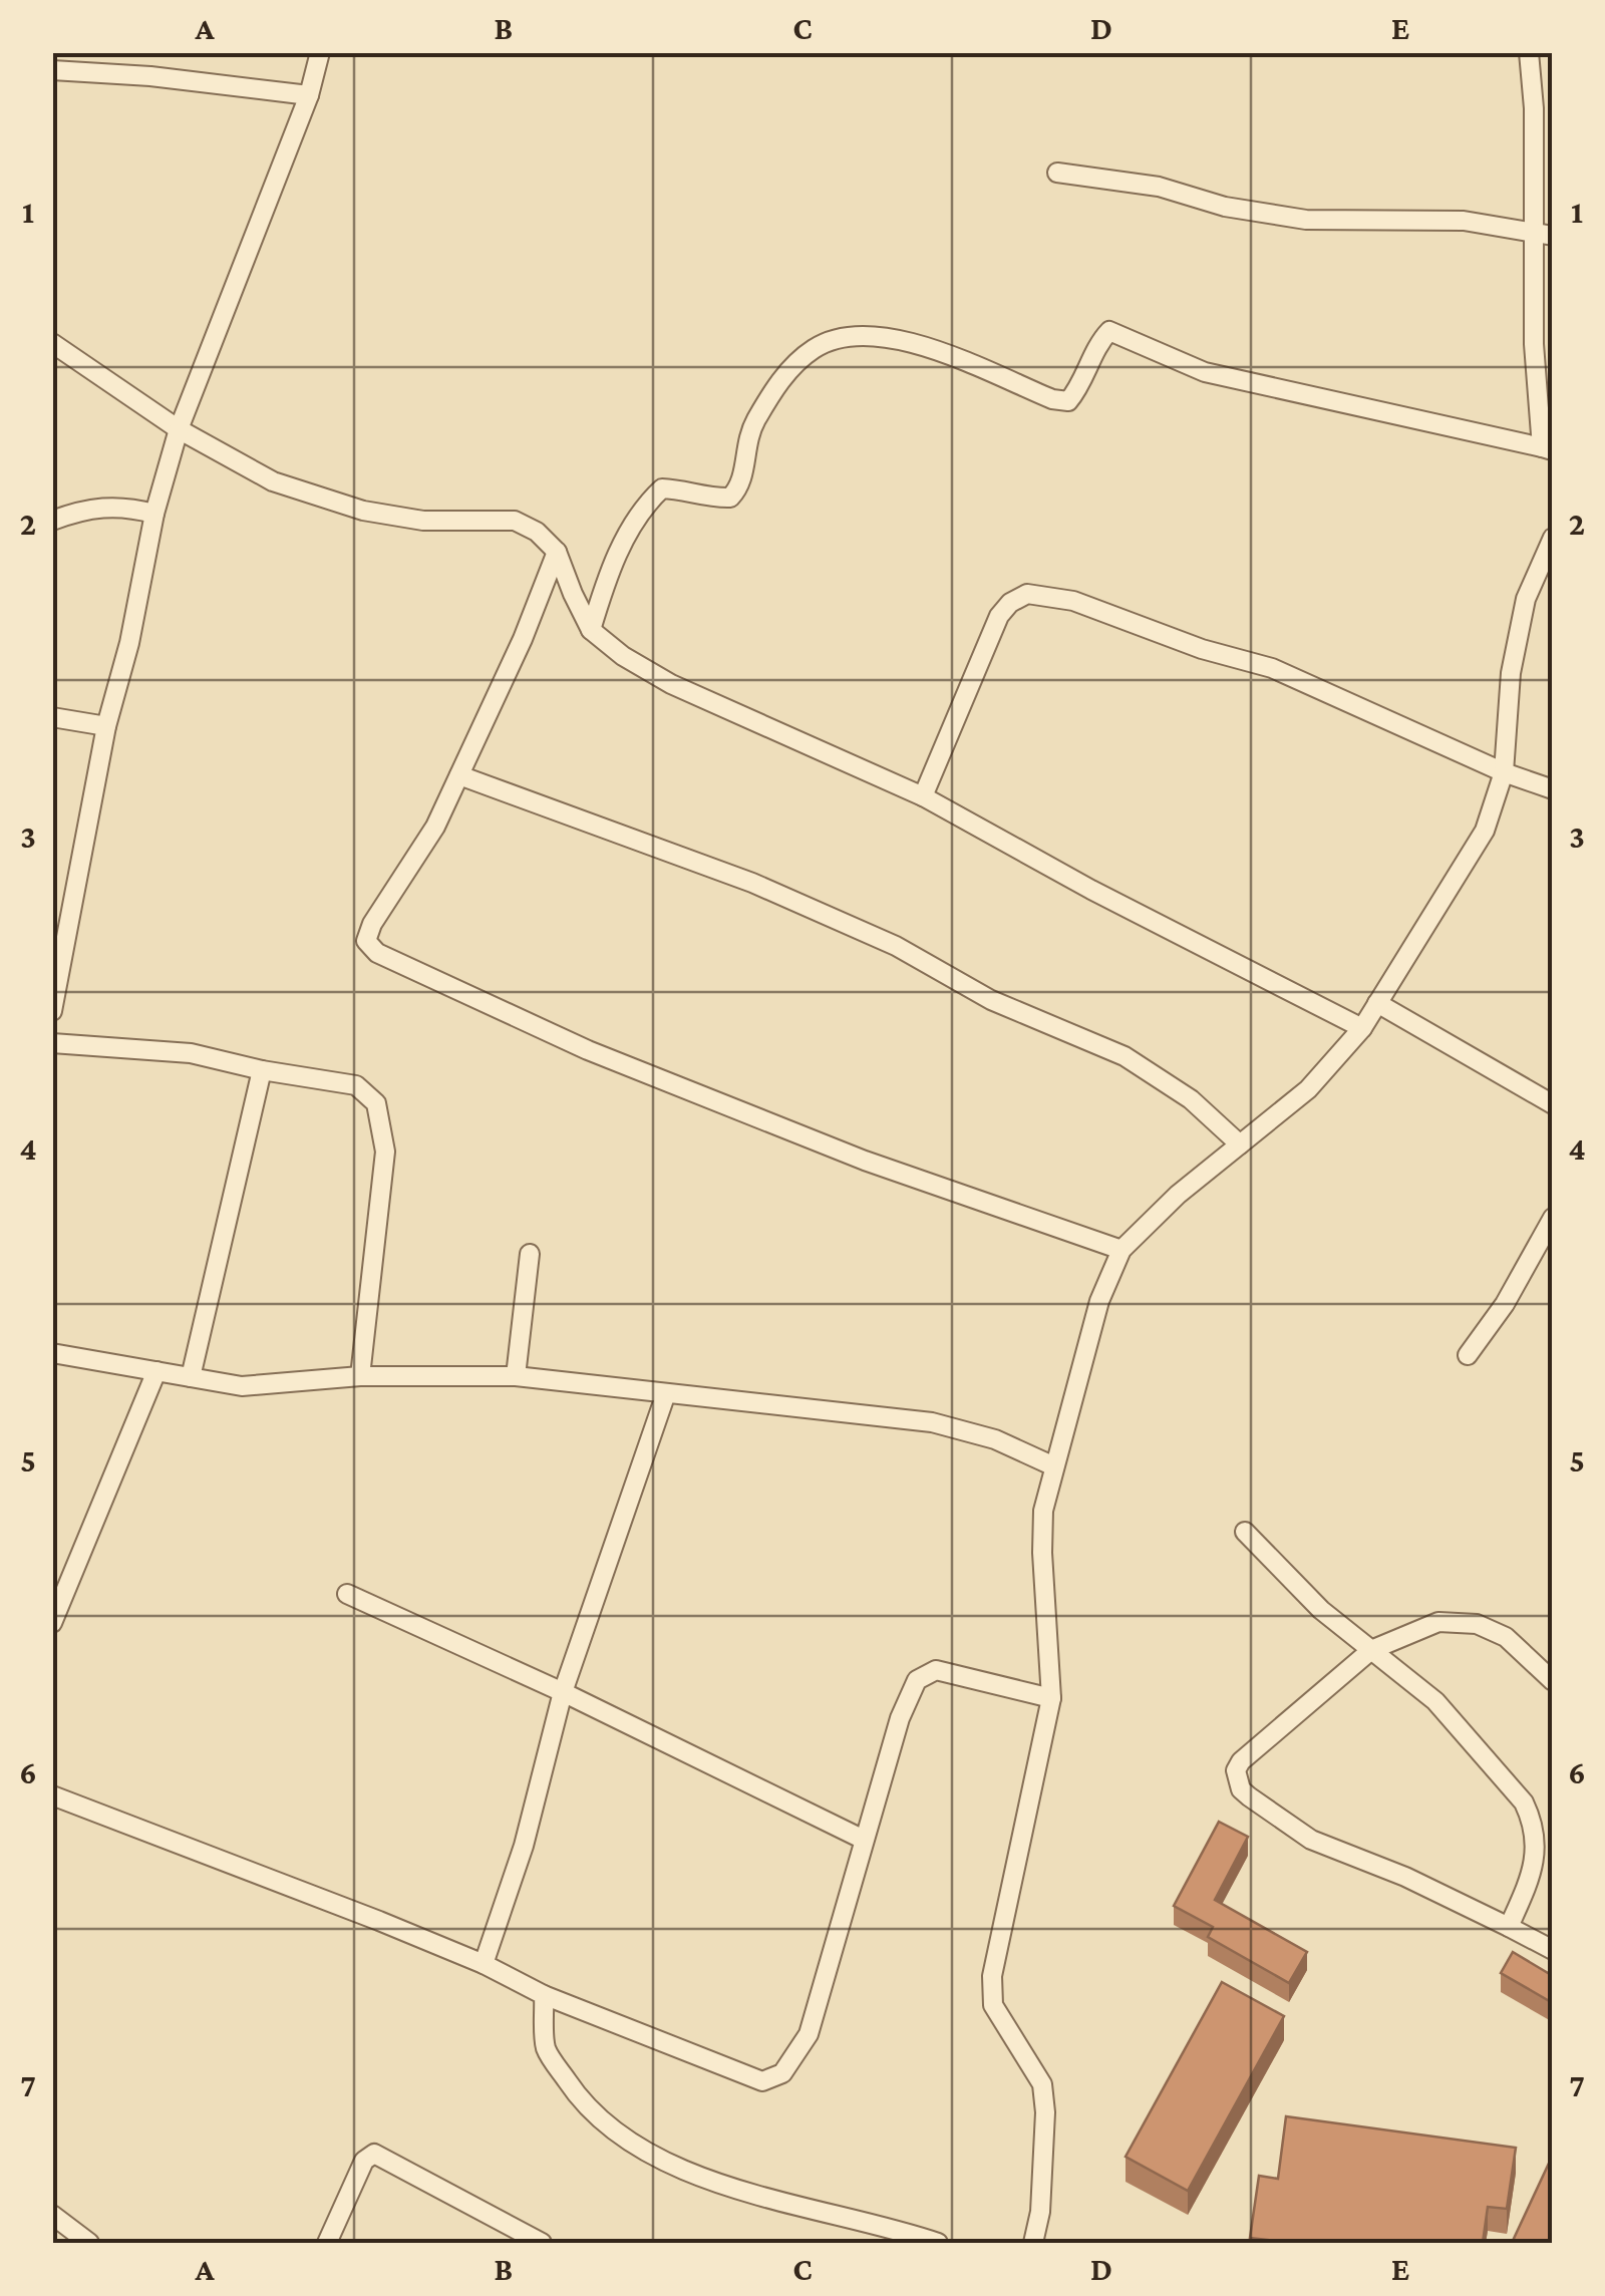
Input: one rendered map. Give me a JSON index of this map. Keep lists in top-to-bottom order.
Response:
{
  "grid": {
    "columns": [
      "A",
      "B",
      "C",
      "D",
      "E"
    ],
    "rows": [
      "1",
      "2",
      "3",
      "4",
      "5",
      "6",
      "7"
    ]
  }
}
